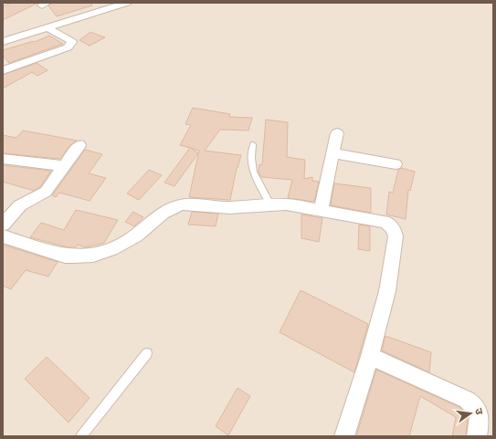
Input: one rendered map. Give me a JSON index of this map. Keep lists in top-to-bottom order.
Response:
{
  "north": "right"
}
